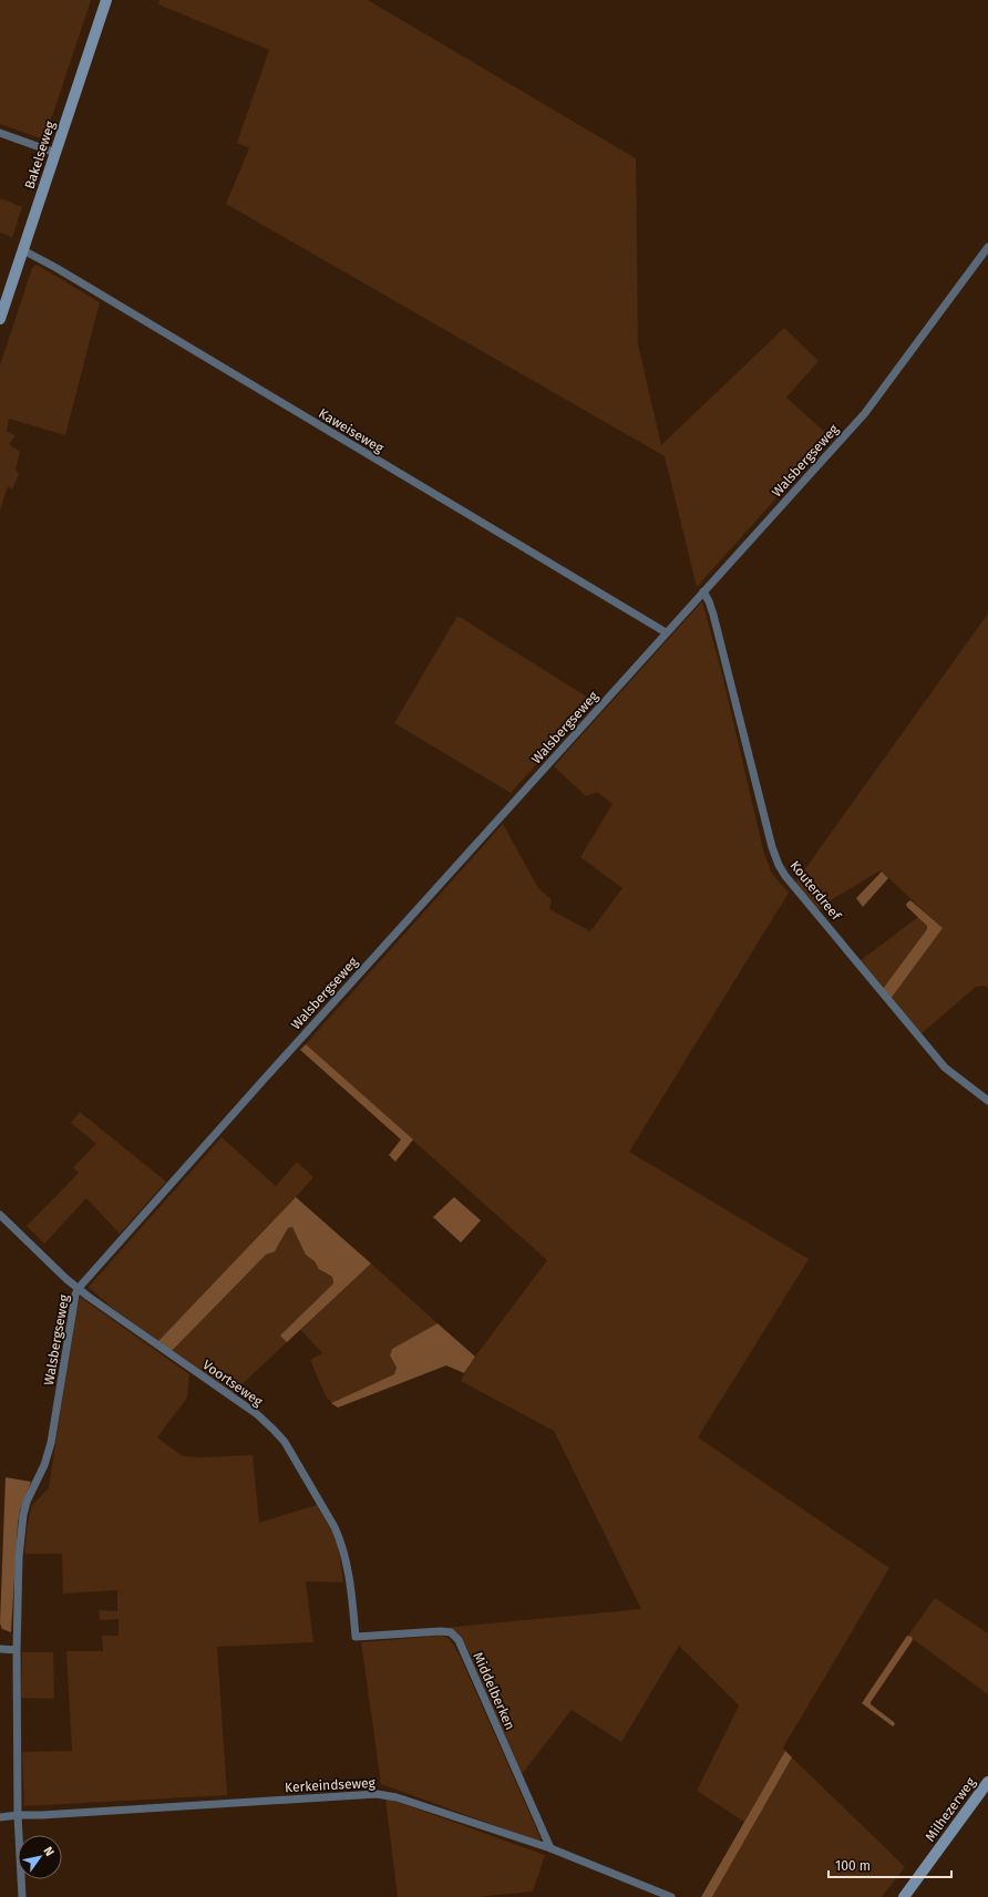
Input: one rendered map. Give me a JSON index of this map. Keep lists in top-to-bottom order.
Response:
{
  "streets": {
    "main road": ["Bakelseweg", "Milhezerweg"],
    "street": [
      "Kaweiseweg",
      "Walsbergseweg",
      "Kouterdreef",
      "Voortseweg",
      "Middelberken",
      "Kerkeindseweg"
    ]
  },
  "crossings": [
    ["Bakelseweg", "Kaweiseweg"],
    ["Kaweiseweg", "Walsbergseweg"],
    ["Walsbergseweg", "Kouterdreef"],
    ["Walsbergseweg", "Voortseweg"],
    ["Walsbergseweg", "Kerkeindseweg"],
    ["Voortseweg", "Middelberken"],
    ["Middelberken", "Kerkeindseweg"]
  ],
  "scale_bar": "100 m",
  "north": "top right"
}
